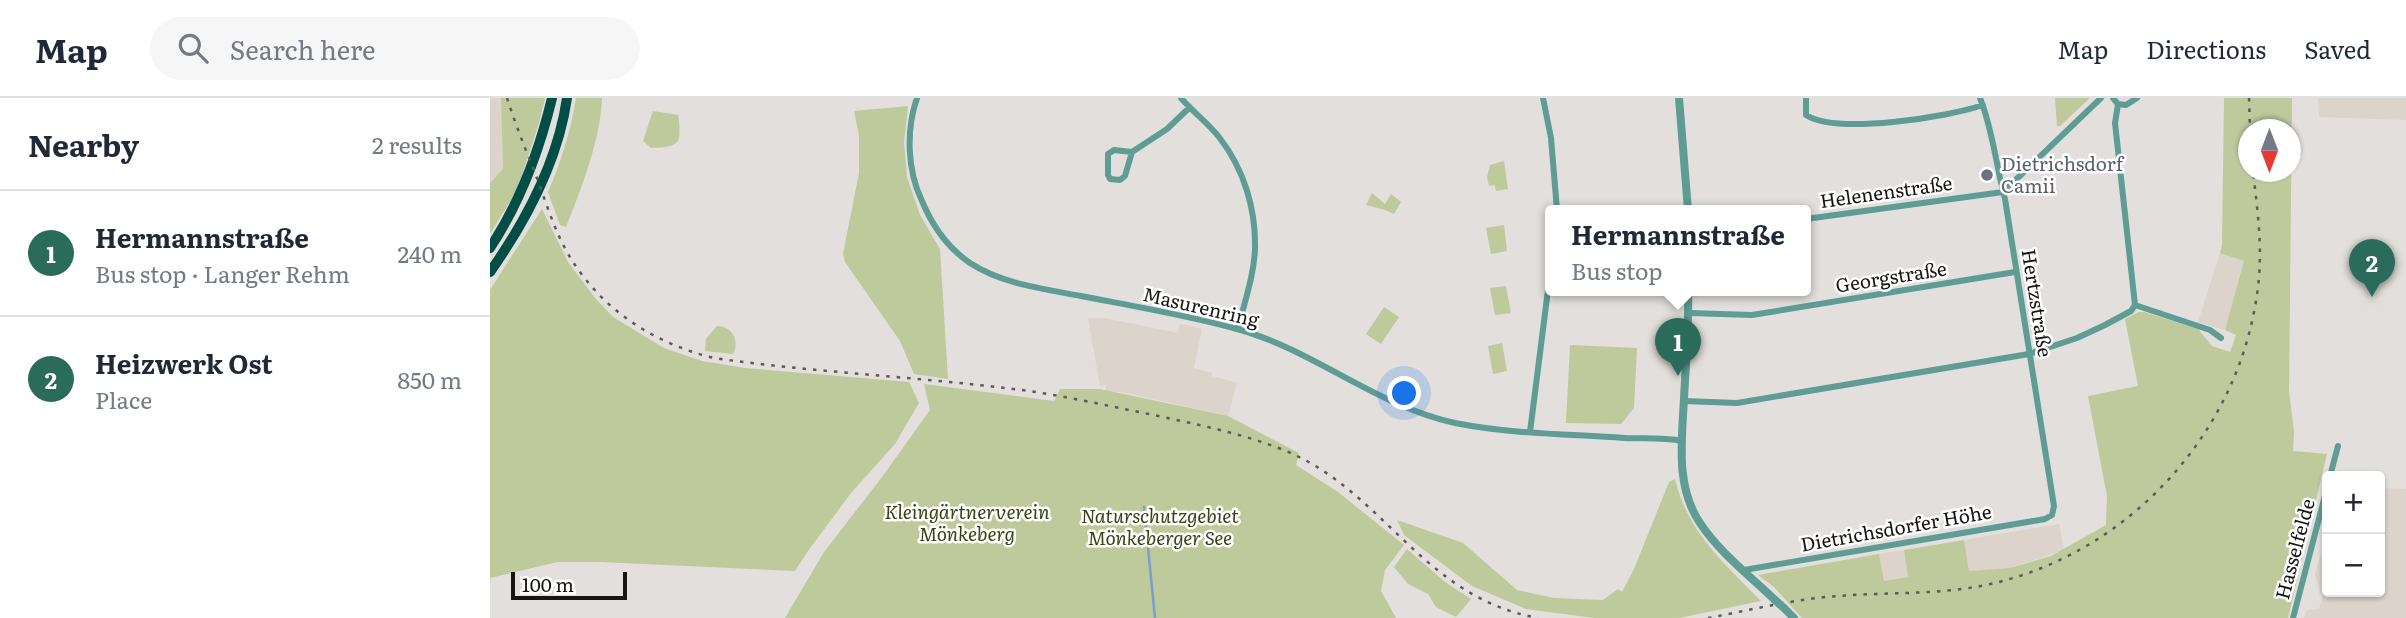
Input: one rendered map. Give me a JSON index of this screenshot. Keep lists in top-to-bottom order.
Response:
{
  "streets": {
    "street": [
      "Helenenstraße",
      "Georgstraße",
      "Hertzstraße",
      "Masurenring",
      "Dietrichsdorfer Höhe",
      "Hasselfelde"
    ]
  },
  "crossings": [
    ["Helenenstraße", "Hertzstraße"],
    ["Georgstraße", "Hertzstraße"],
    ["Hertzstraße", "Dietrichsdorfer Höhe"]
  ],
  "parks": ["Kleingärtnerverein Mönkeberg", "Naturschutzgebiet Mönkeberger See"],
  "places": ["Dietrichsdorf Camii"],
  "scale_bar": "100 m",
  "north": "bottom",
  "page": {
    "header": "Map",
    "search": "Search here",
    "nav": ["Map", "Directions", "Saved"],
    "heading": ["Nearby", "2 results"],
    "list": [
      {
        "mark": "1",
        "name": "Hermannstraße",
        "note": "Bus stop · Langer Rehm",
        "value": "240 m"
      },
      {
        "mark": "2",
        "name": "Heizwerk Ost",
        "note": "Place",
        "value": "850 m"
      }
    ],
    "popup": ["Hermannstraße", "Bus stop"],
    "pins": ["2", "1"],
    "map_buttons": ["+", "−"],
    "scale": "100 m"
  }
}
